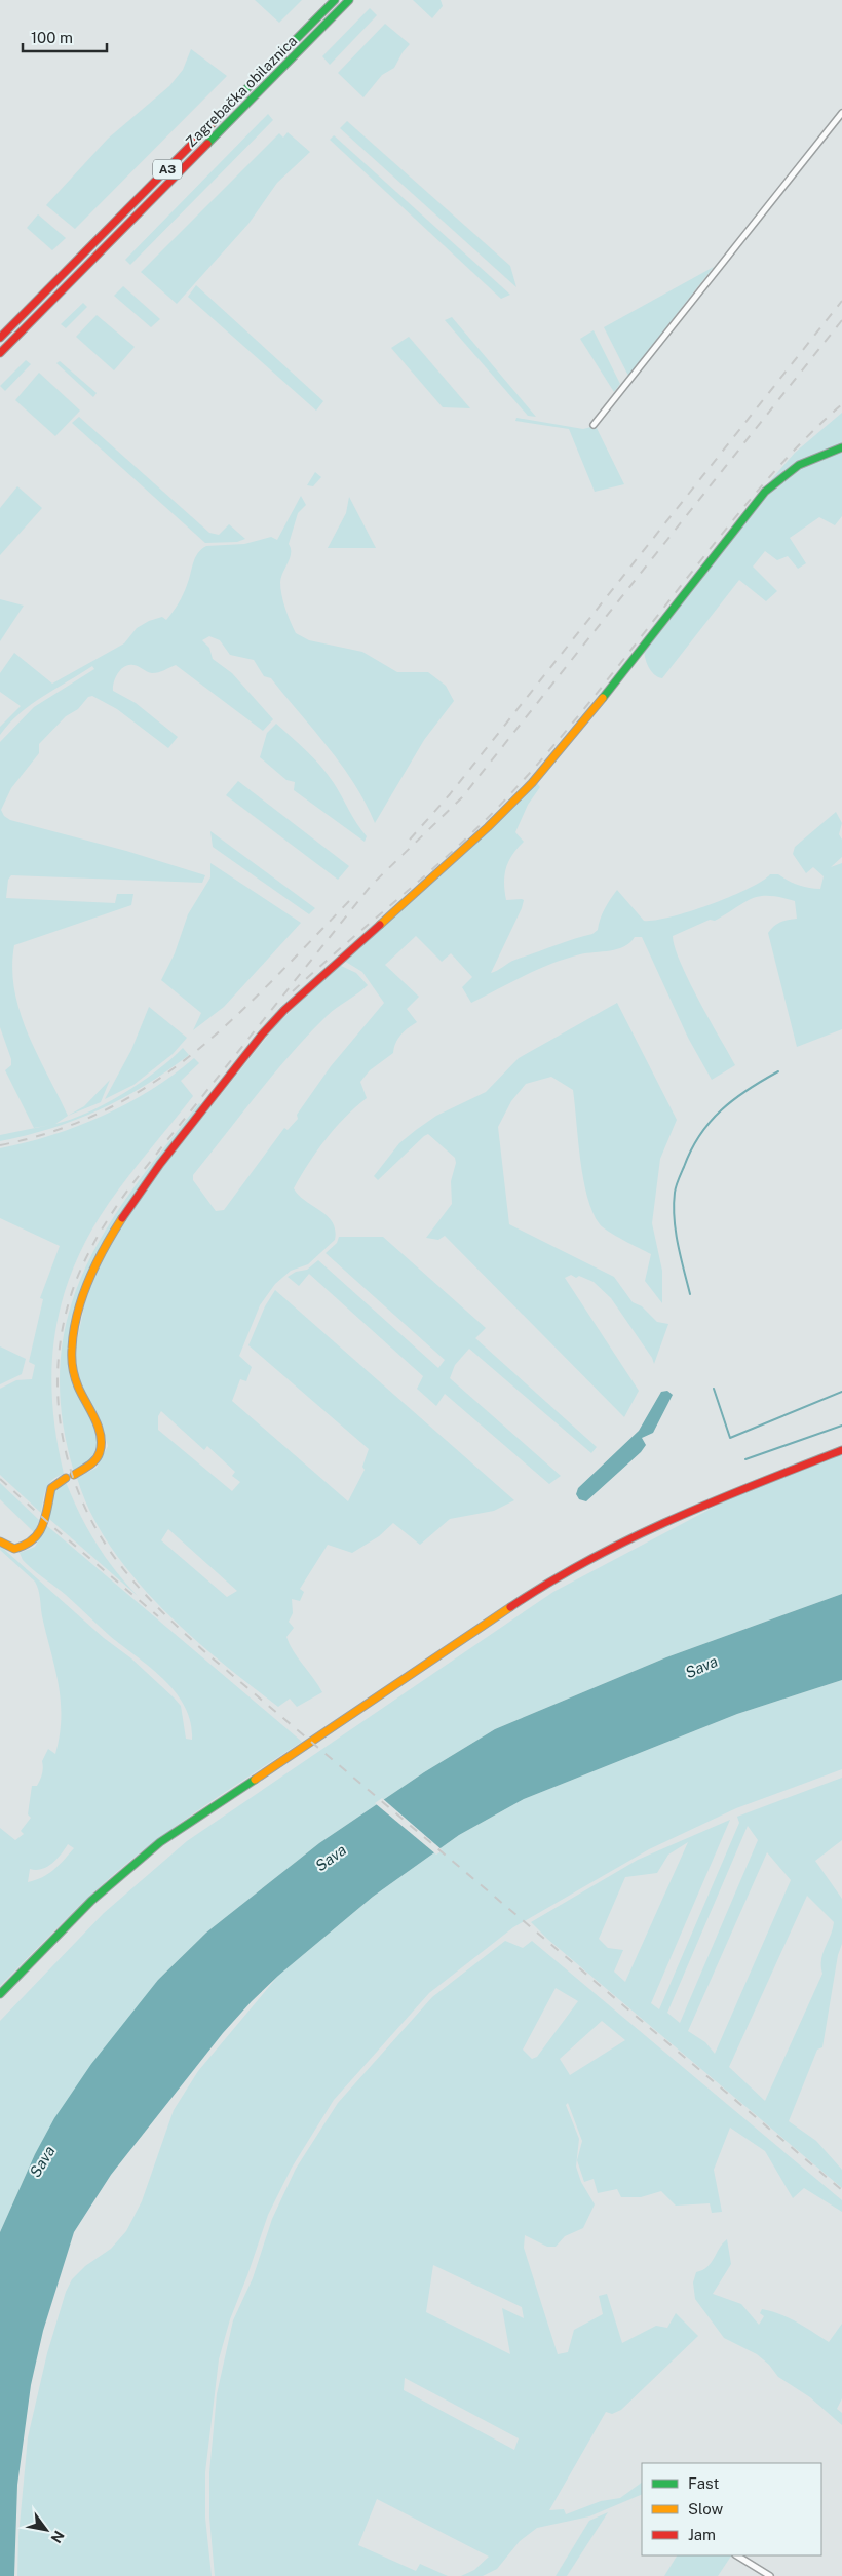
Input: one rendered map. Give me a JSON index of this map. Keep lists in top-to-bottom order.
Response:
{
  "streets": {
    "main road": ["Zagrebačka obilaznica", "A3"]
  },
  "water": ["Sava"],
  "legend": ["Fast", "Slow", "Jam"],
  "scale_bar": "100 m",
  "north": "bottom right"
}
